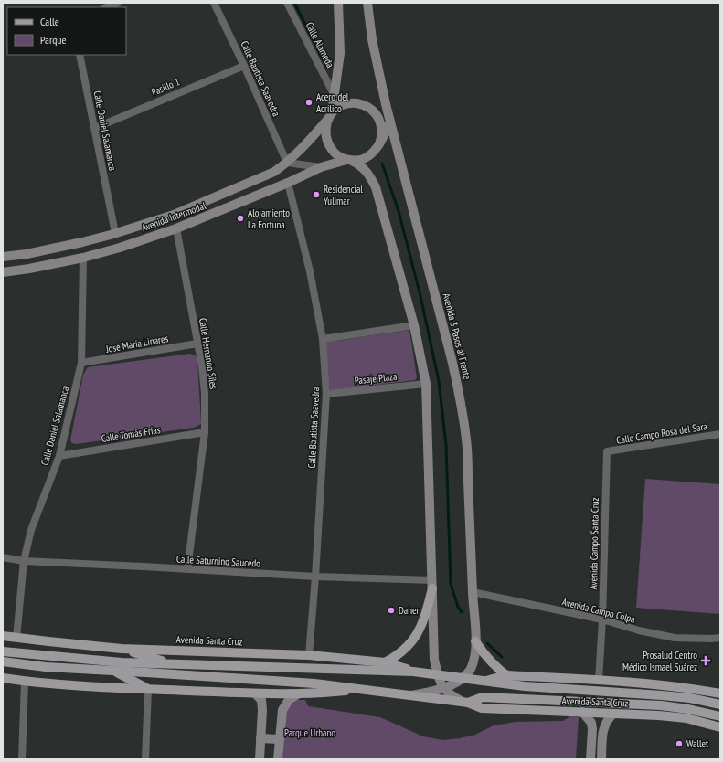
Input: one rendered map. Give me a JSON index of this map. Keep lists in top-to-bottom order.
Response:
{
  "streets": {
    "main road": ["Avenida Intermodal", "Avenida 3 Pasos al Frente", "Avenida Santa Cruz"],
    "street": [
      "Calle Alameda",
      "Calle Bautista Saavedra",
      "Pasillo 1",
      "Calle Daniel Salamanca",
      "José María Linares",
      "Calle Hernando Síles",
      "Pasaje Plaza",
      "Calle Campo Rosa del Sara",
      "Calle Tomás Frías",
      "Avenida Campo Santa Cruz",
      "Calle Saturnino Saucedo",
      "Avenida Campo Colpa"
    ]
  },
  "crossings": [
    ["Calle Bautista Saavedra", "Pasillo 1"],
    ["Calle Bautista Saavedra", "Avenida Intermodal"],
    ["Calle Bautista Saavedra", "Pasaje Plaza"],
    ["Calle Bautista Saavedra", "Calle Saturnino Saucedo"],
    ["Calle Bautista Saavedra", "Avenida Santa Cruz"],
    ["Pasillo 1", "Calle Daniel Salamanca"],
    ["Calle Daniel Salamanca", "Avenida Intermodal"],
    ["Calle Daniel Salamanca", "José María Linares"],
    ["Calle Daniel Salamanca", "Calle Tomás Frías"],
    ["Calle Daniel Salamanca", "Calle Saturnino Saucedo"],
    ["Calle Daniel Salamanca", "Avenida Santa Cruz"],
    ["Avenida Intermodal", "Calle Hernando Síles"],
    ["Avenida 3 Pasos al Frente", "Avenida Campo Colpa"],
    ["Avenida 3 Pasos al Frente", "Avenida Santa Cruz"],
    ["José María Linares", "Calle Hernando Síles"],
    ["Calle Hernando Síles", "Calle Tomás Frías"],
    ["Calle Hernando Síles", "Calle Saturnino Saucedo"],
    ["Calle Campo Rosa del Sara", "Avenida Campo Santa Cruz"],
    ["Avenida Campo Santa Cruz", "Avenida Campo Colpa"],
    ["Avenida Campo Santa Cruz", "Avenida Santa Cruz"]
  ],
  "parks": ["Parque Urbano"],
  "places": {
    "other": [
      "Acero del Acrilico",
      "Residencial Yulimar",
      "Alojamiento La Fortuna",
      "Daher",
      "Wallet"
    ],
    "health": ["Prosalud Centro Médico Ismael Suárez"]
  },
  "legend": ["Calle", "Parque"]
}
